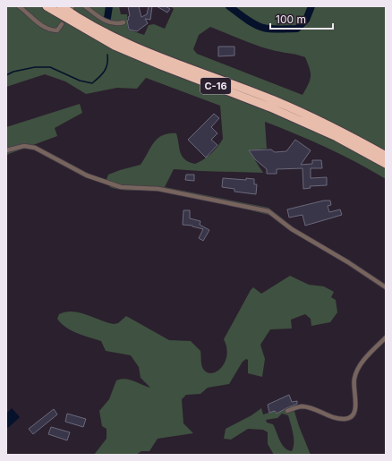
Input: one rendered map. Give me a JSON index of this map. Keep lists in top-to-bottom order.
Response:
{
  "streets": {
    "highway": ["C-16"]
  },
  "scale_bar": "100 m"
}
